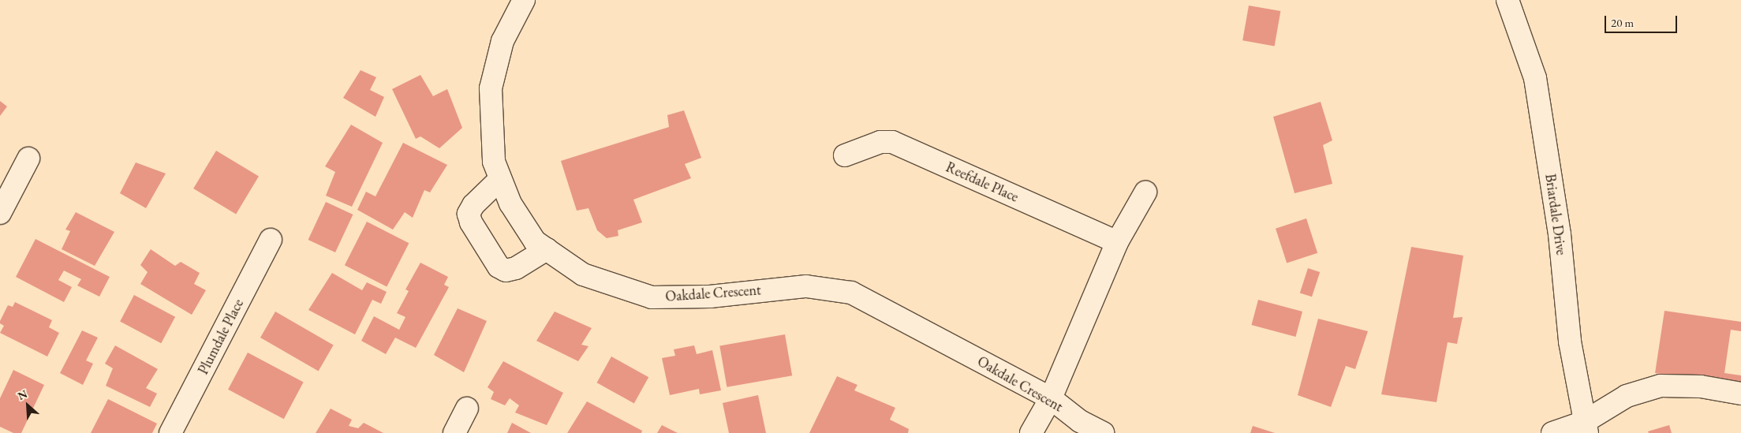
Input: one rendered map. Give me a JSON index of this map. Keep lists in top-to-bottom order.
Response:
{
  "streets": {
    "street": [
      "Reefdale Place",
      "Briardale Drive",
      "Oakdale Crescent",
      "Plumdale Place"
    ]
  },
  "scale_bar": "20 m",
  "north": "top left"
}
